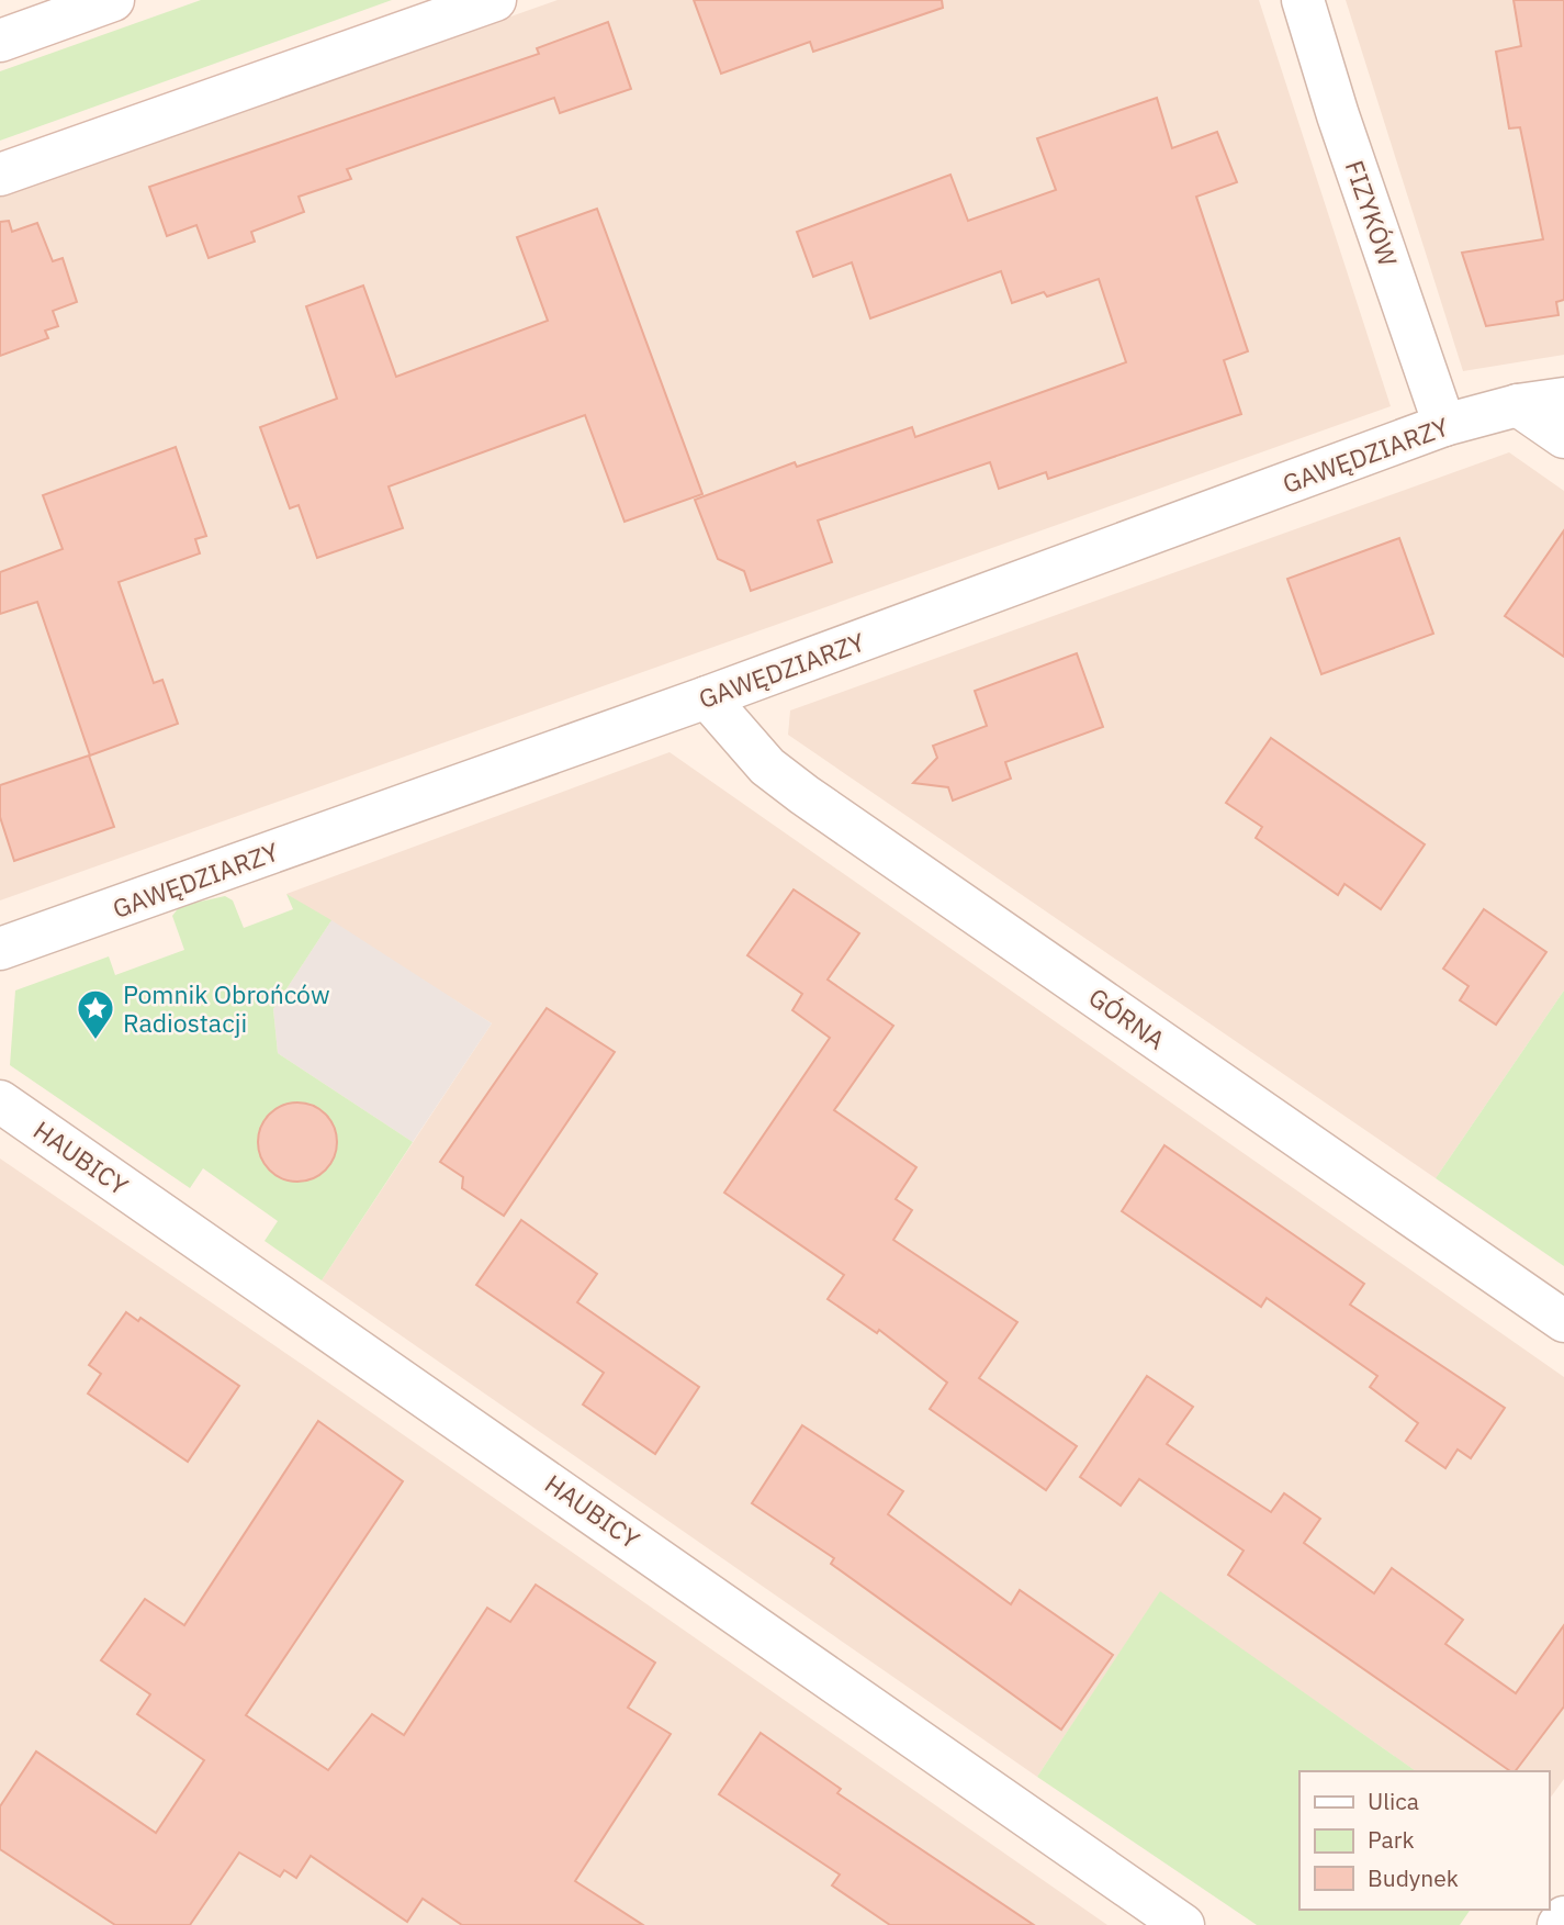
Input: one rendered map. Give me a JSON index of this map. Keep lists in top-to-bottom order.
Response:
{
  "streets": {
    "street": [
      "FIZYKÓW",
      "GAWĘDZIARZY",
      "GÓRNA",
      "HAUBICY"
    ]
  },
  "crossings": [
    ["FIZYKÓW", "GAWĘDZIARZY"],
    ["GAWĘDZIARZY", "GÓRNA"]
  ],
  "places": {
    "place": ["Pomnik Obrońców Radiostacji"]
  },
  "legend": ["Ulica", "Park", "Budynek"]
}
